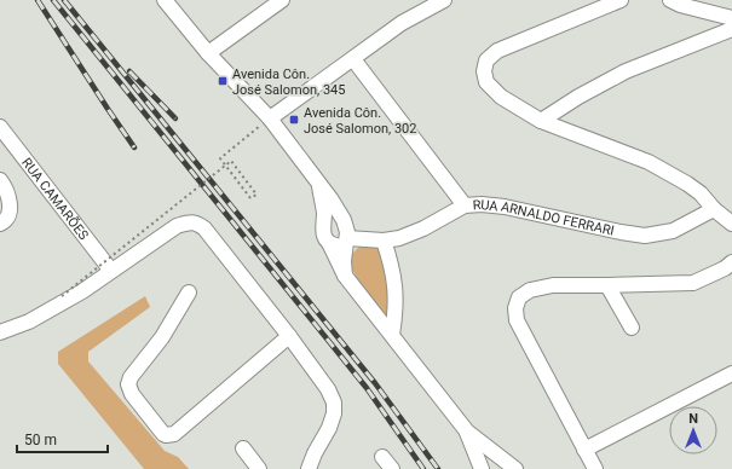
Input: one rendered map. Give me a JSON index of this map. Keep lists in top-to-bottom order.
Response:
{
  "streets": {
    "street": ["RUA CAMARÕES", "RUA ARNALDO FERRARI"]
  },
  "places": {
    "transit": ["Avenida Côn. José Salomon, 345", "Avenida Côn. José Salomon, 302"]
  },
  "scale_bar": "50 m",
  "north": "top"
}
